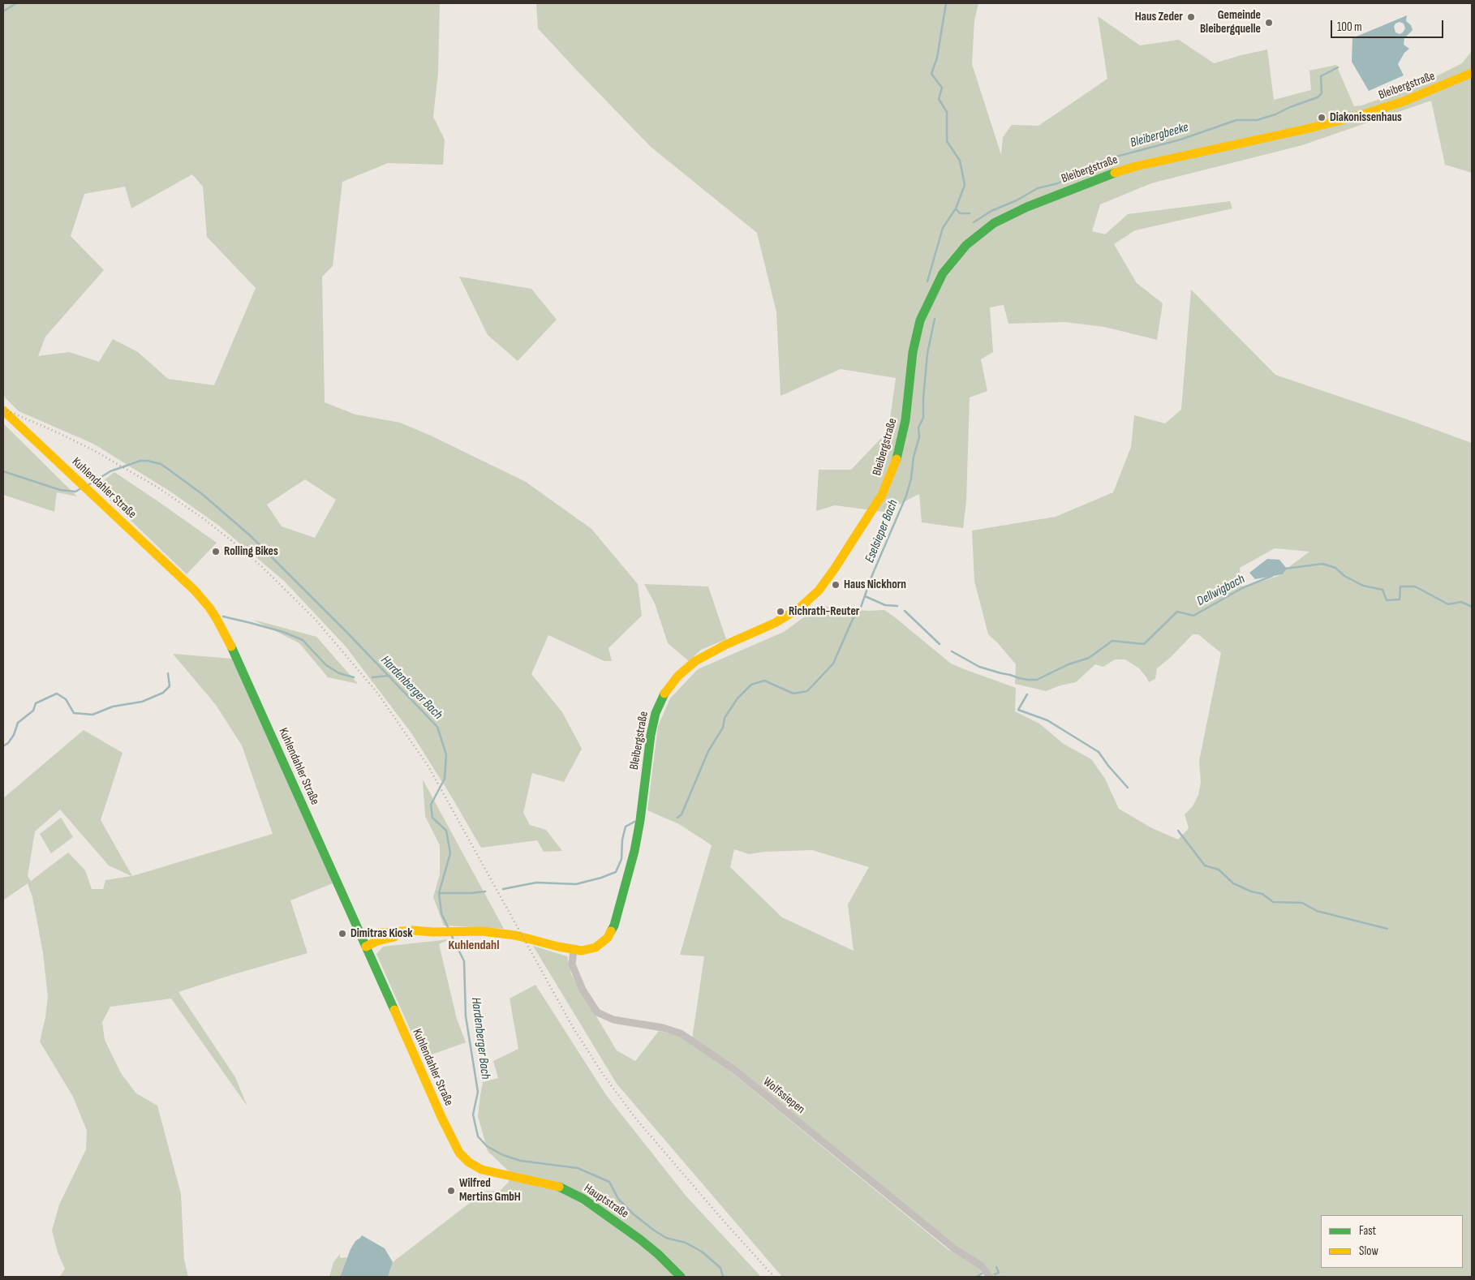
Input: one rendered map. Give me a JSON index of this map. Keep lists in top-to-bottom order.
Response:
{
  "streets": {
    "street": [
      "Bleibergstraße",
      "Kuhlendahler Straße",
      "Wolfssiepen",
      "Hauptstraße"
    ]
  },
  "crossings": [
    ["Bleibergstraße", "Kuhlendahler Straße"],
    ["Bleibergstraße", "Wolfssiepen"],
    ["Kuhlendahler Straße", "Hauptstraße"]
  ],
  "districts": ["Kuhlendahl"],
  "water": [
    "Bleibergbeeke",
    "Eselsieper Bach",
    "Dellwigbach",
    "Hardenberger Bach"
  ],
  "places": [
    "Haus Zeder",
    "Gemeinde Bleibergquelle",
    "Diakonissenhaus",
    "Rolling Bikes",
    "Haus Nickhorn",
    "Richrath-Reuter",
    "Dimitras Kiosk",
    "Wilfred Mertins GmbH"
  ],
  "legend": ["Fast", "Slow"],
  "scale_bar": "100 m"
}
